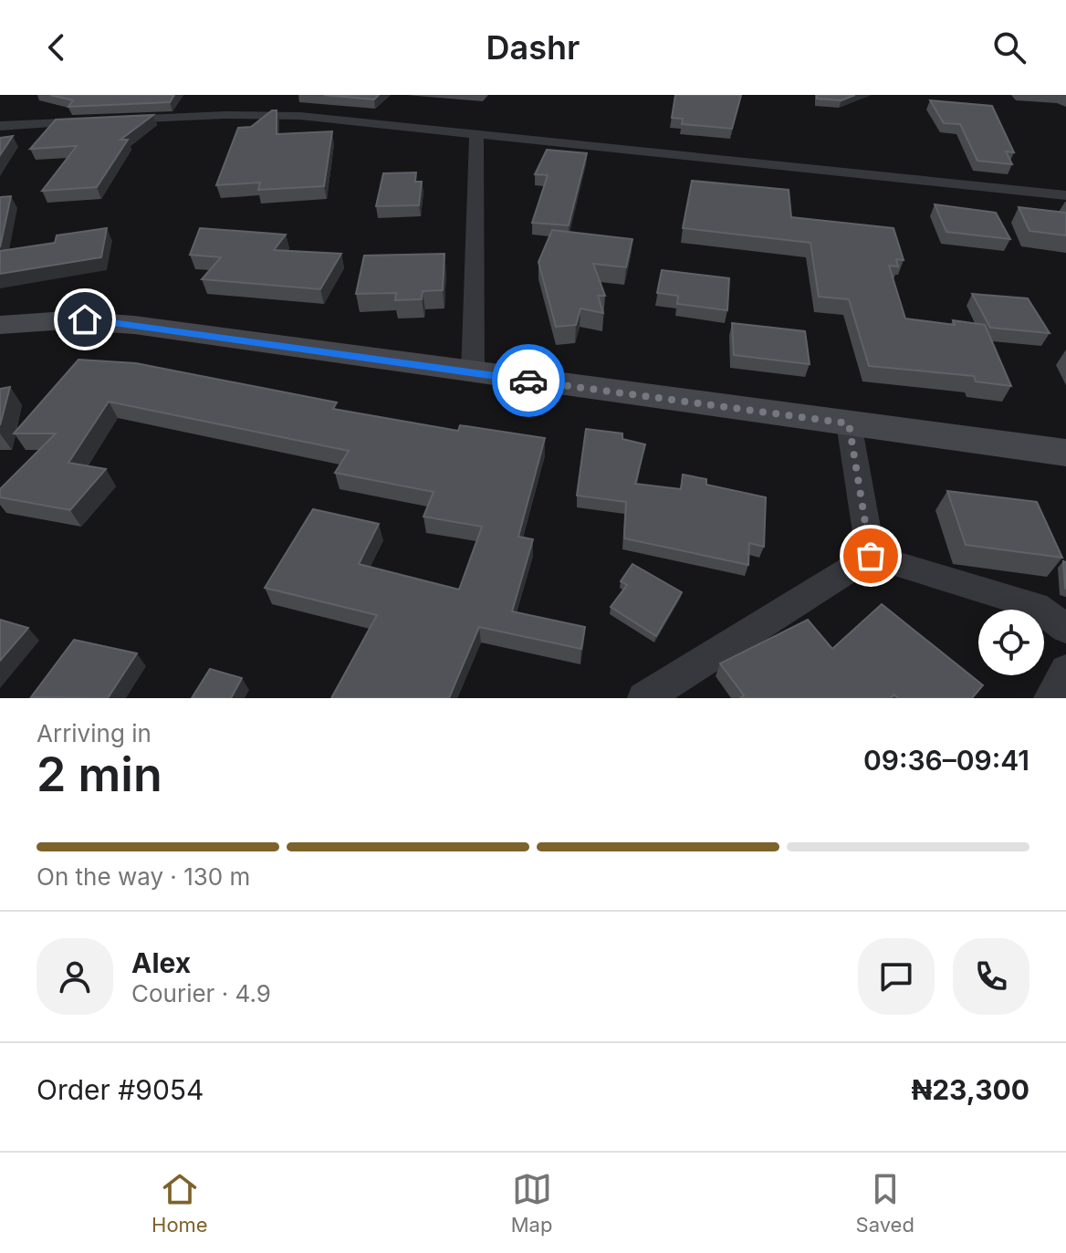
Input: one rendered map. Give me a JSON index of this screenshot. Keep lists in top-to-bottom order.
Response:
{
  "page": {
    "header": "Dashr",
    "heading": ["2 min", "Arriving in", "09:36–09:41"],
    "panel": [
      "Alex",
      "Courier · 4.9",
      "Order #9054",
      "₦23,300"
    ],
    "bar": "On the way · 130 m",
    "tabs": ["Home", "Map", "Saved"]
  }
}
